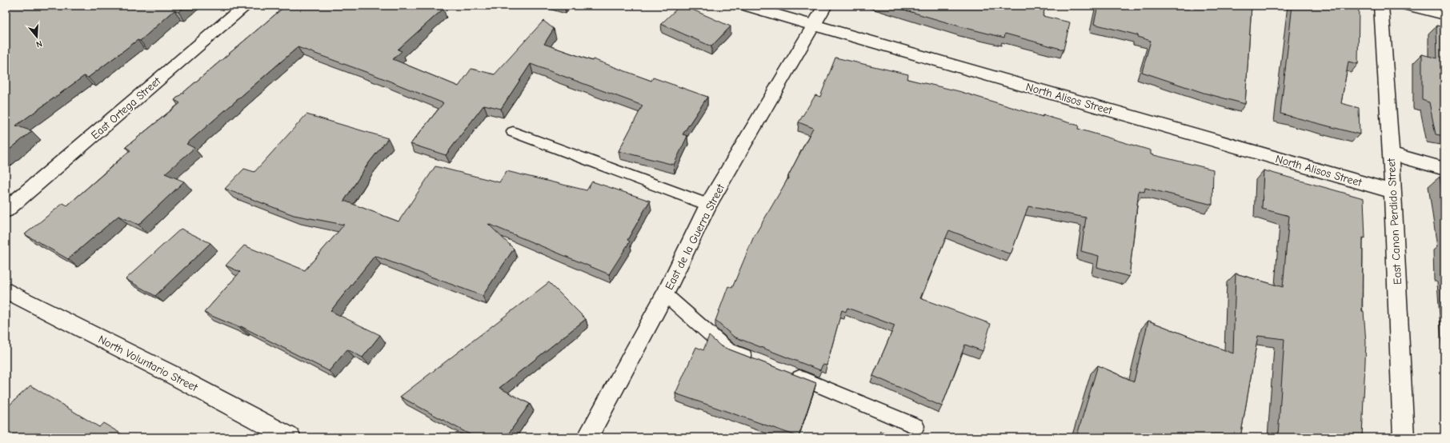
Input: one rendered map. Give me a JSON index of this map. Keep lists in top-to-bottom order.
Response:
{
  "streets": {
    "street": [
      "North Alisos Street",
      "East Ortega Street",
      "East Canon Perdido Street",
      "East de la Guerra Street",
      "North Voluntario Street"
    ]
  },
  "crossings": [
    ["North Alisos Street", "East Canon Perdido Street"],
    ["North Alisos Street", "East de la Guerra Street"]
  ],
  "north": "bottom"
}
